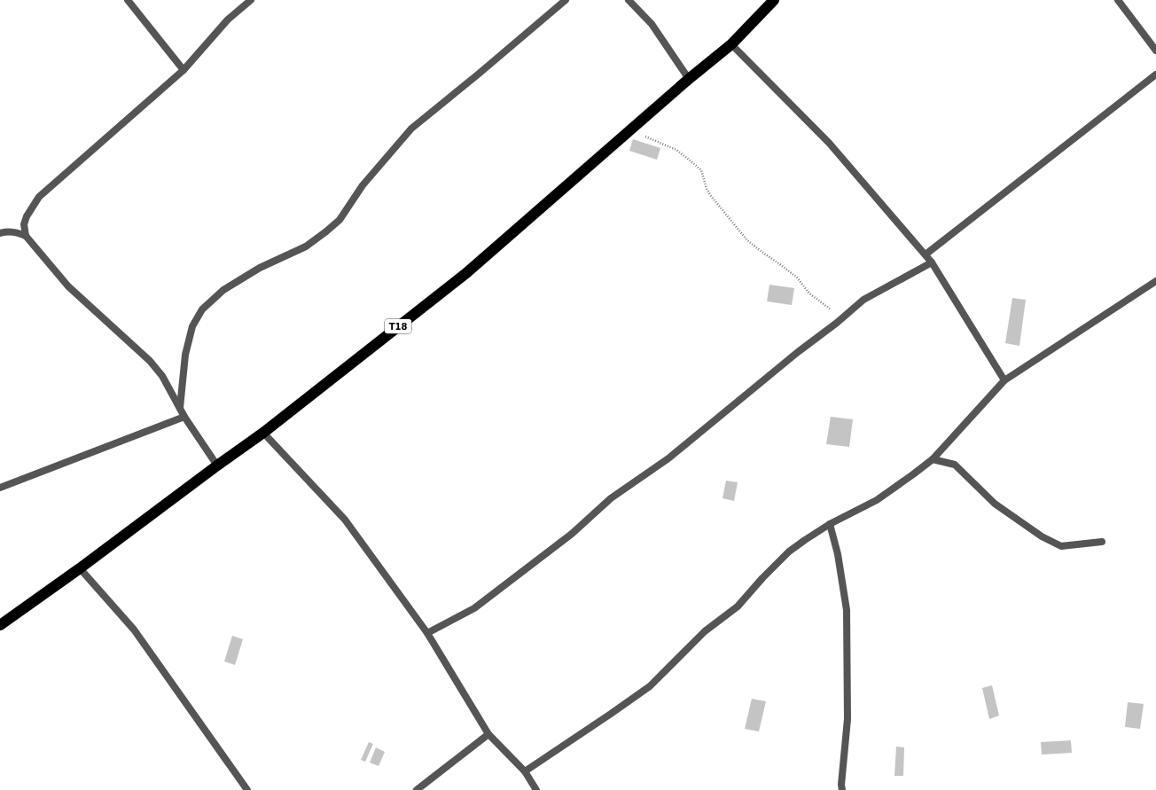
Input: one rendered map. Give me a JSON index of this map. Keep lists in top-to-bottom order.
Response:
{
  "streets": {
    "highway": ["T18"]
  }
}
